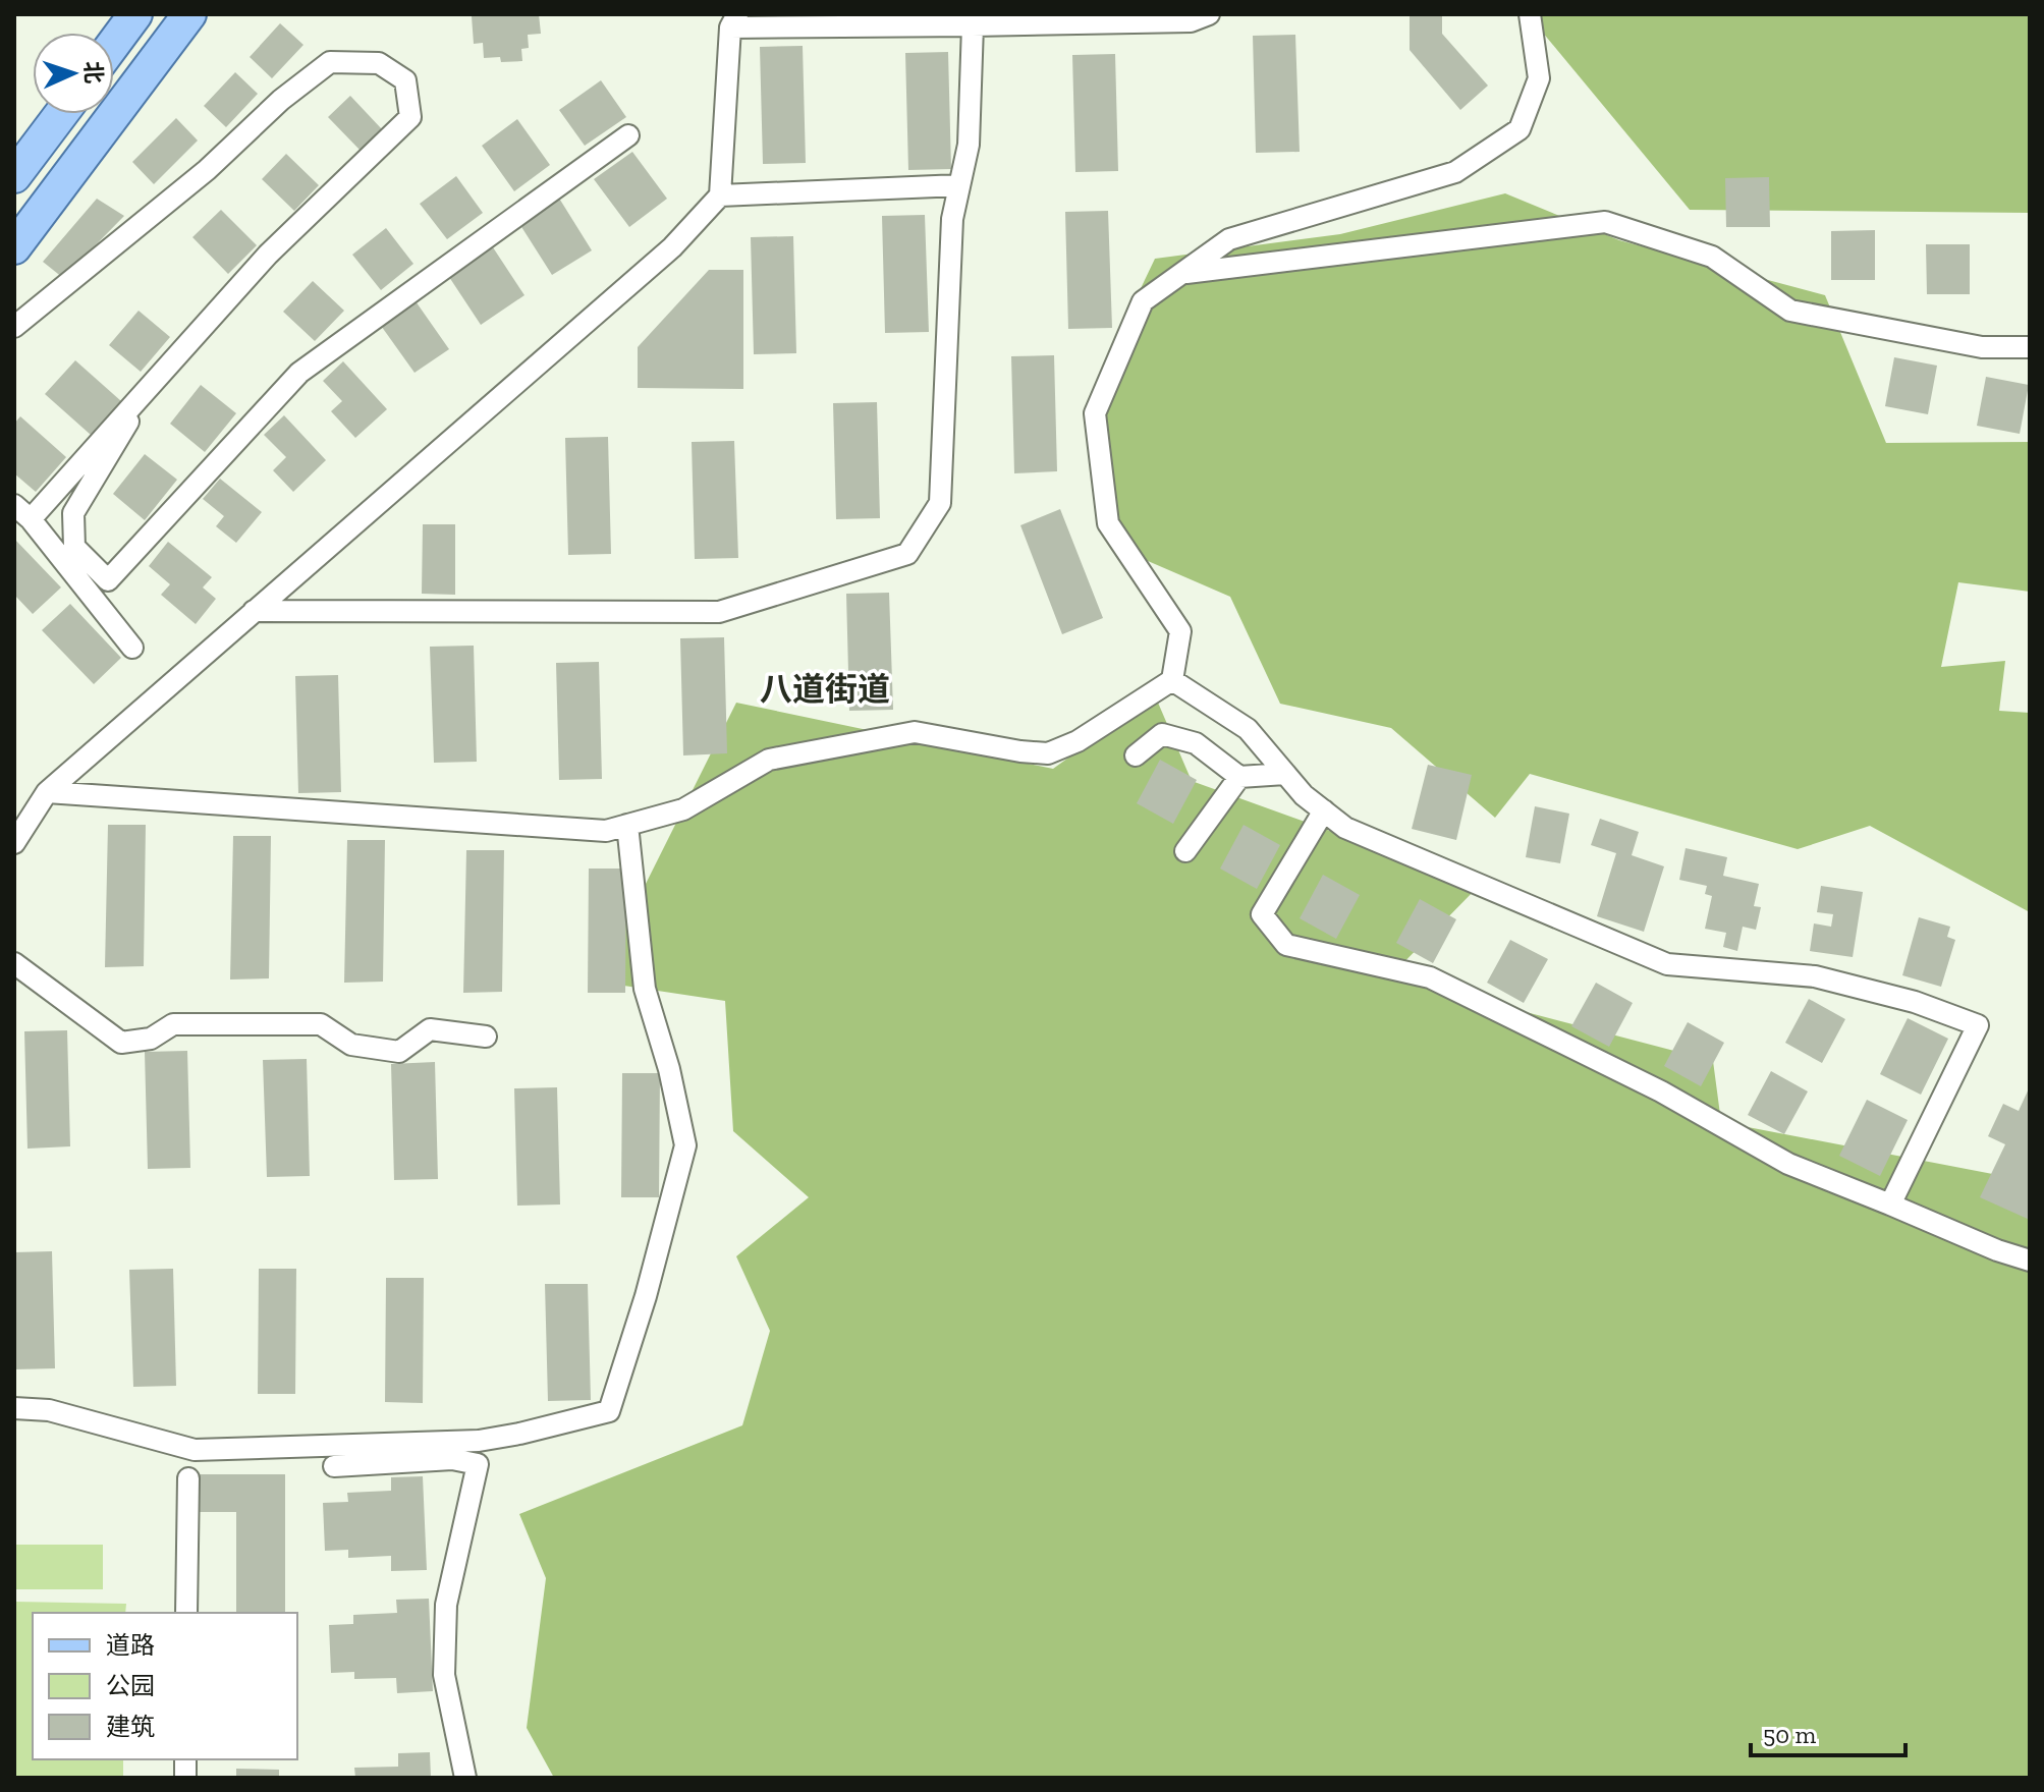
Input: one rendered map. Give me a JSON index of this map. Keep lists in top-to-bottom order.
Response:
{
  "districts": ["八道街道"],
  "legend": ["道路", "公园", "建筑"],
  "scale_bar": "50 m",
  "north": "right"
}
